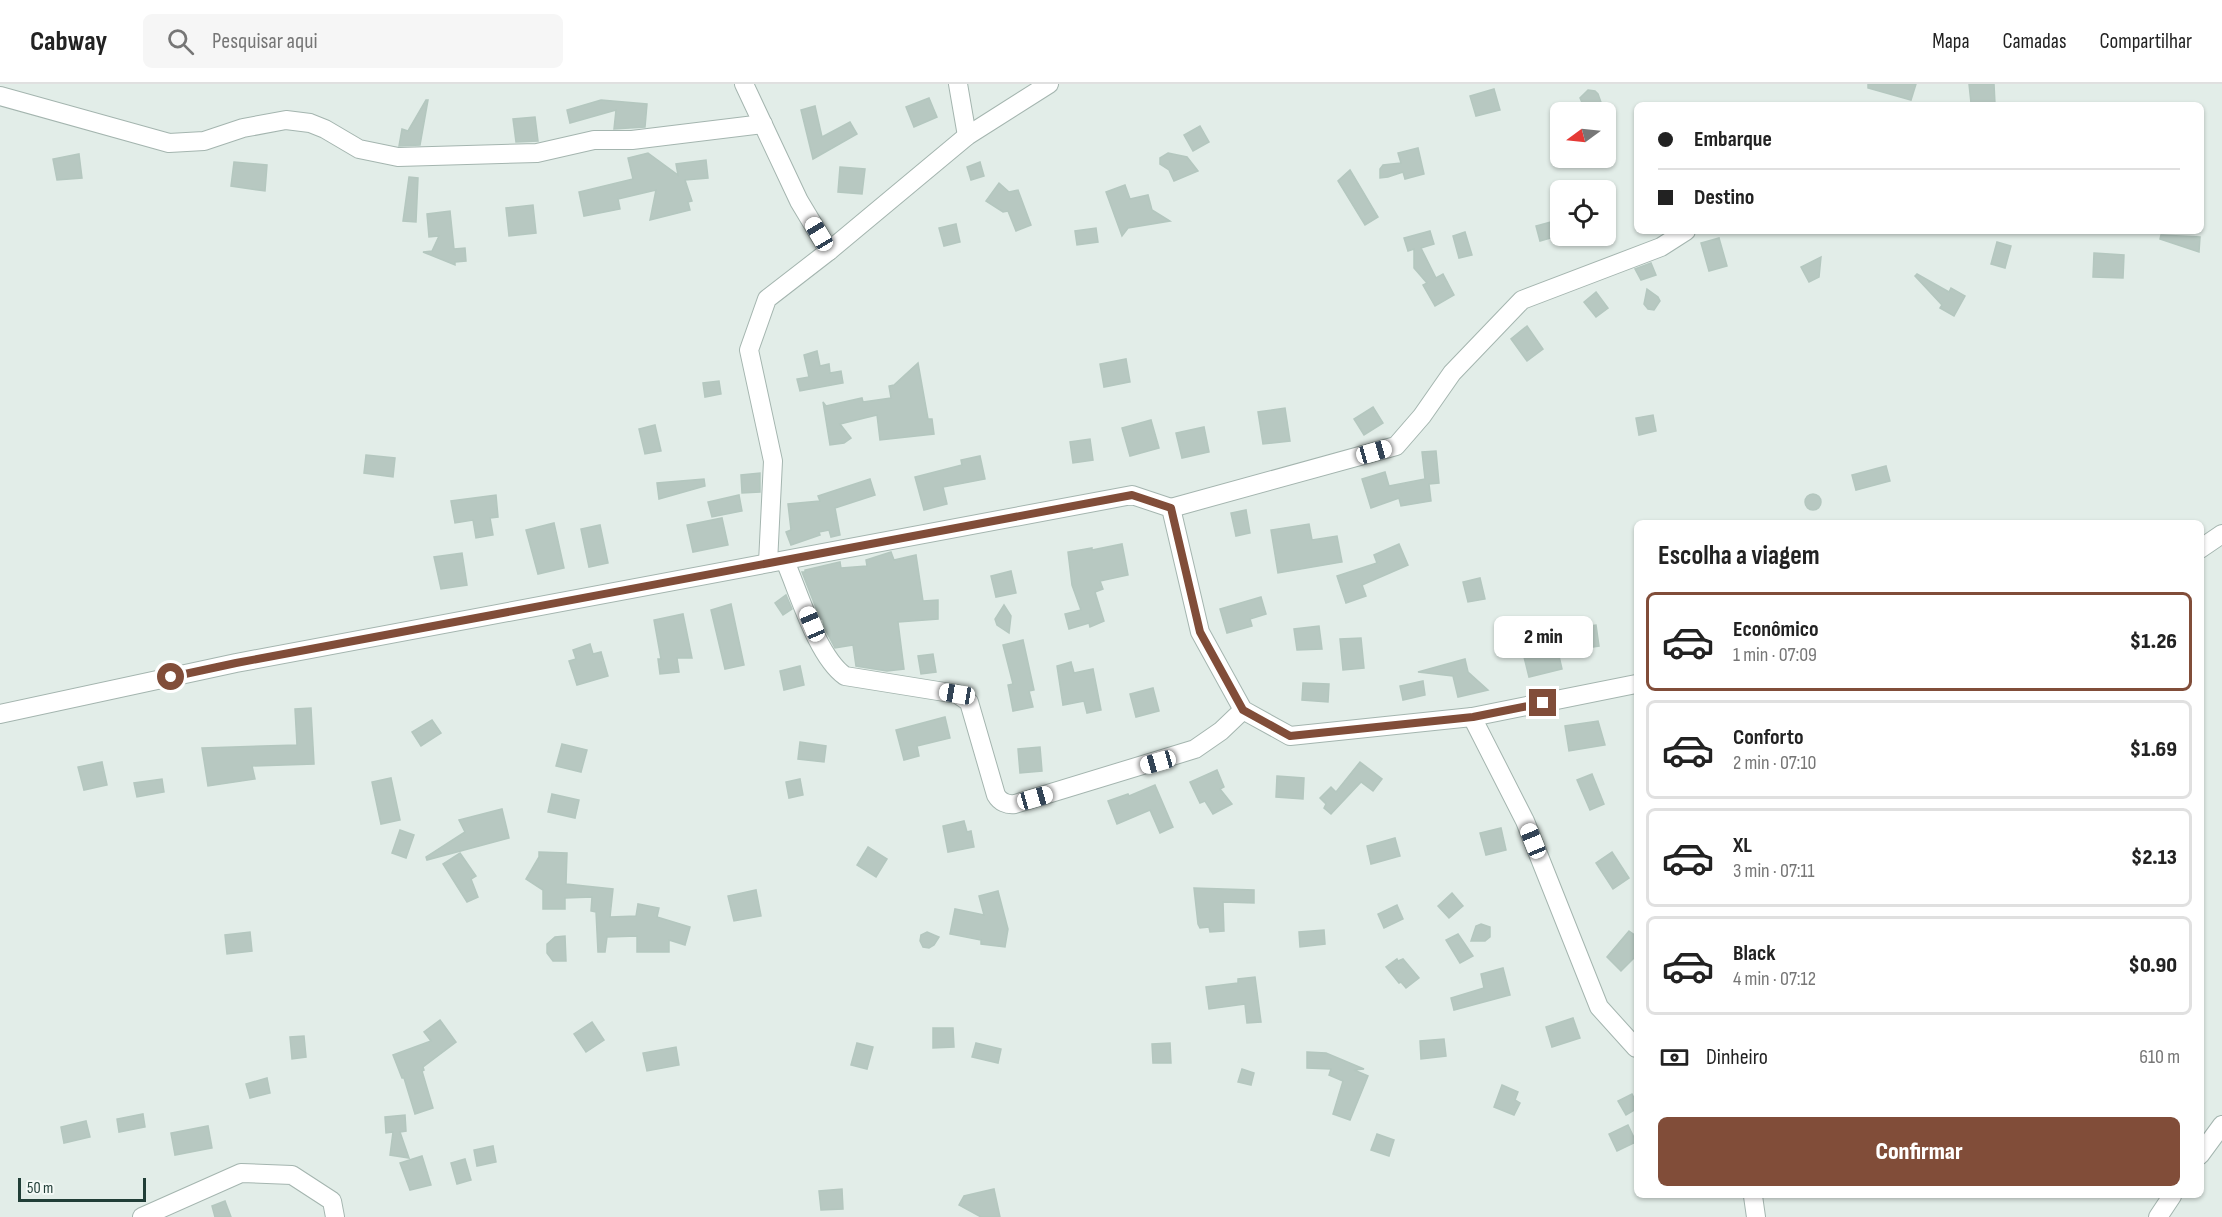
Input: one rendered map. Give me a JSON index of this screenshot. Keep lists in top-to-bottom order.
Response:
{
  "scale_bar": "50 m",
  "north": "left",
  "page": {
    "header": "Cabway",
    "search": "Pesquisar aqui",
    "nav": ["Mapa", "Camadas", "Compartilhar"],
    "banner": ["Embarque", "Destino"],
    "heading": "Escolha a viagem",
    "list": [
      {
        "name": "Econômico",
        "note": "1 min · 07:09",
        "value": "$1.26"
      },
      {
        "name": "Conforto",
        "note": "2 min · 07:10",
        "value": "$1.69"
      },
      {
        "name": "XL",
        "note": "3 min · 07:11",
        "value": "$2.13"
      },
      {
        "name": "Black",
        "note": "4 min · 07:12",
        "value": "$0.90"
      }
    ],
    "bubble": "2 min",
    "pay": ["Dinheiro", "610 m"],
    "buttons": "Confirmar",
    "scale": "50 m"
  }
}
